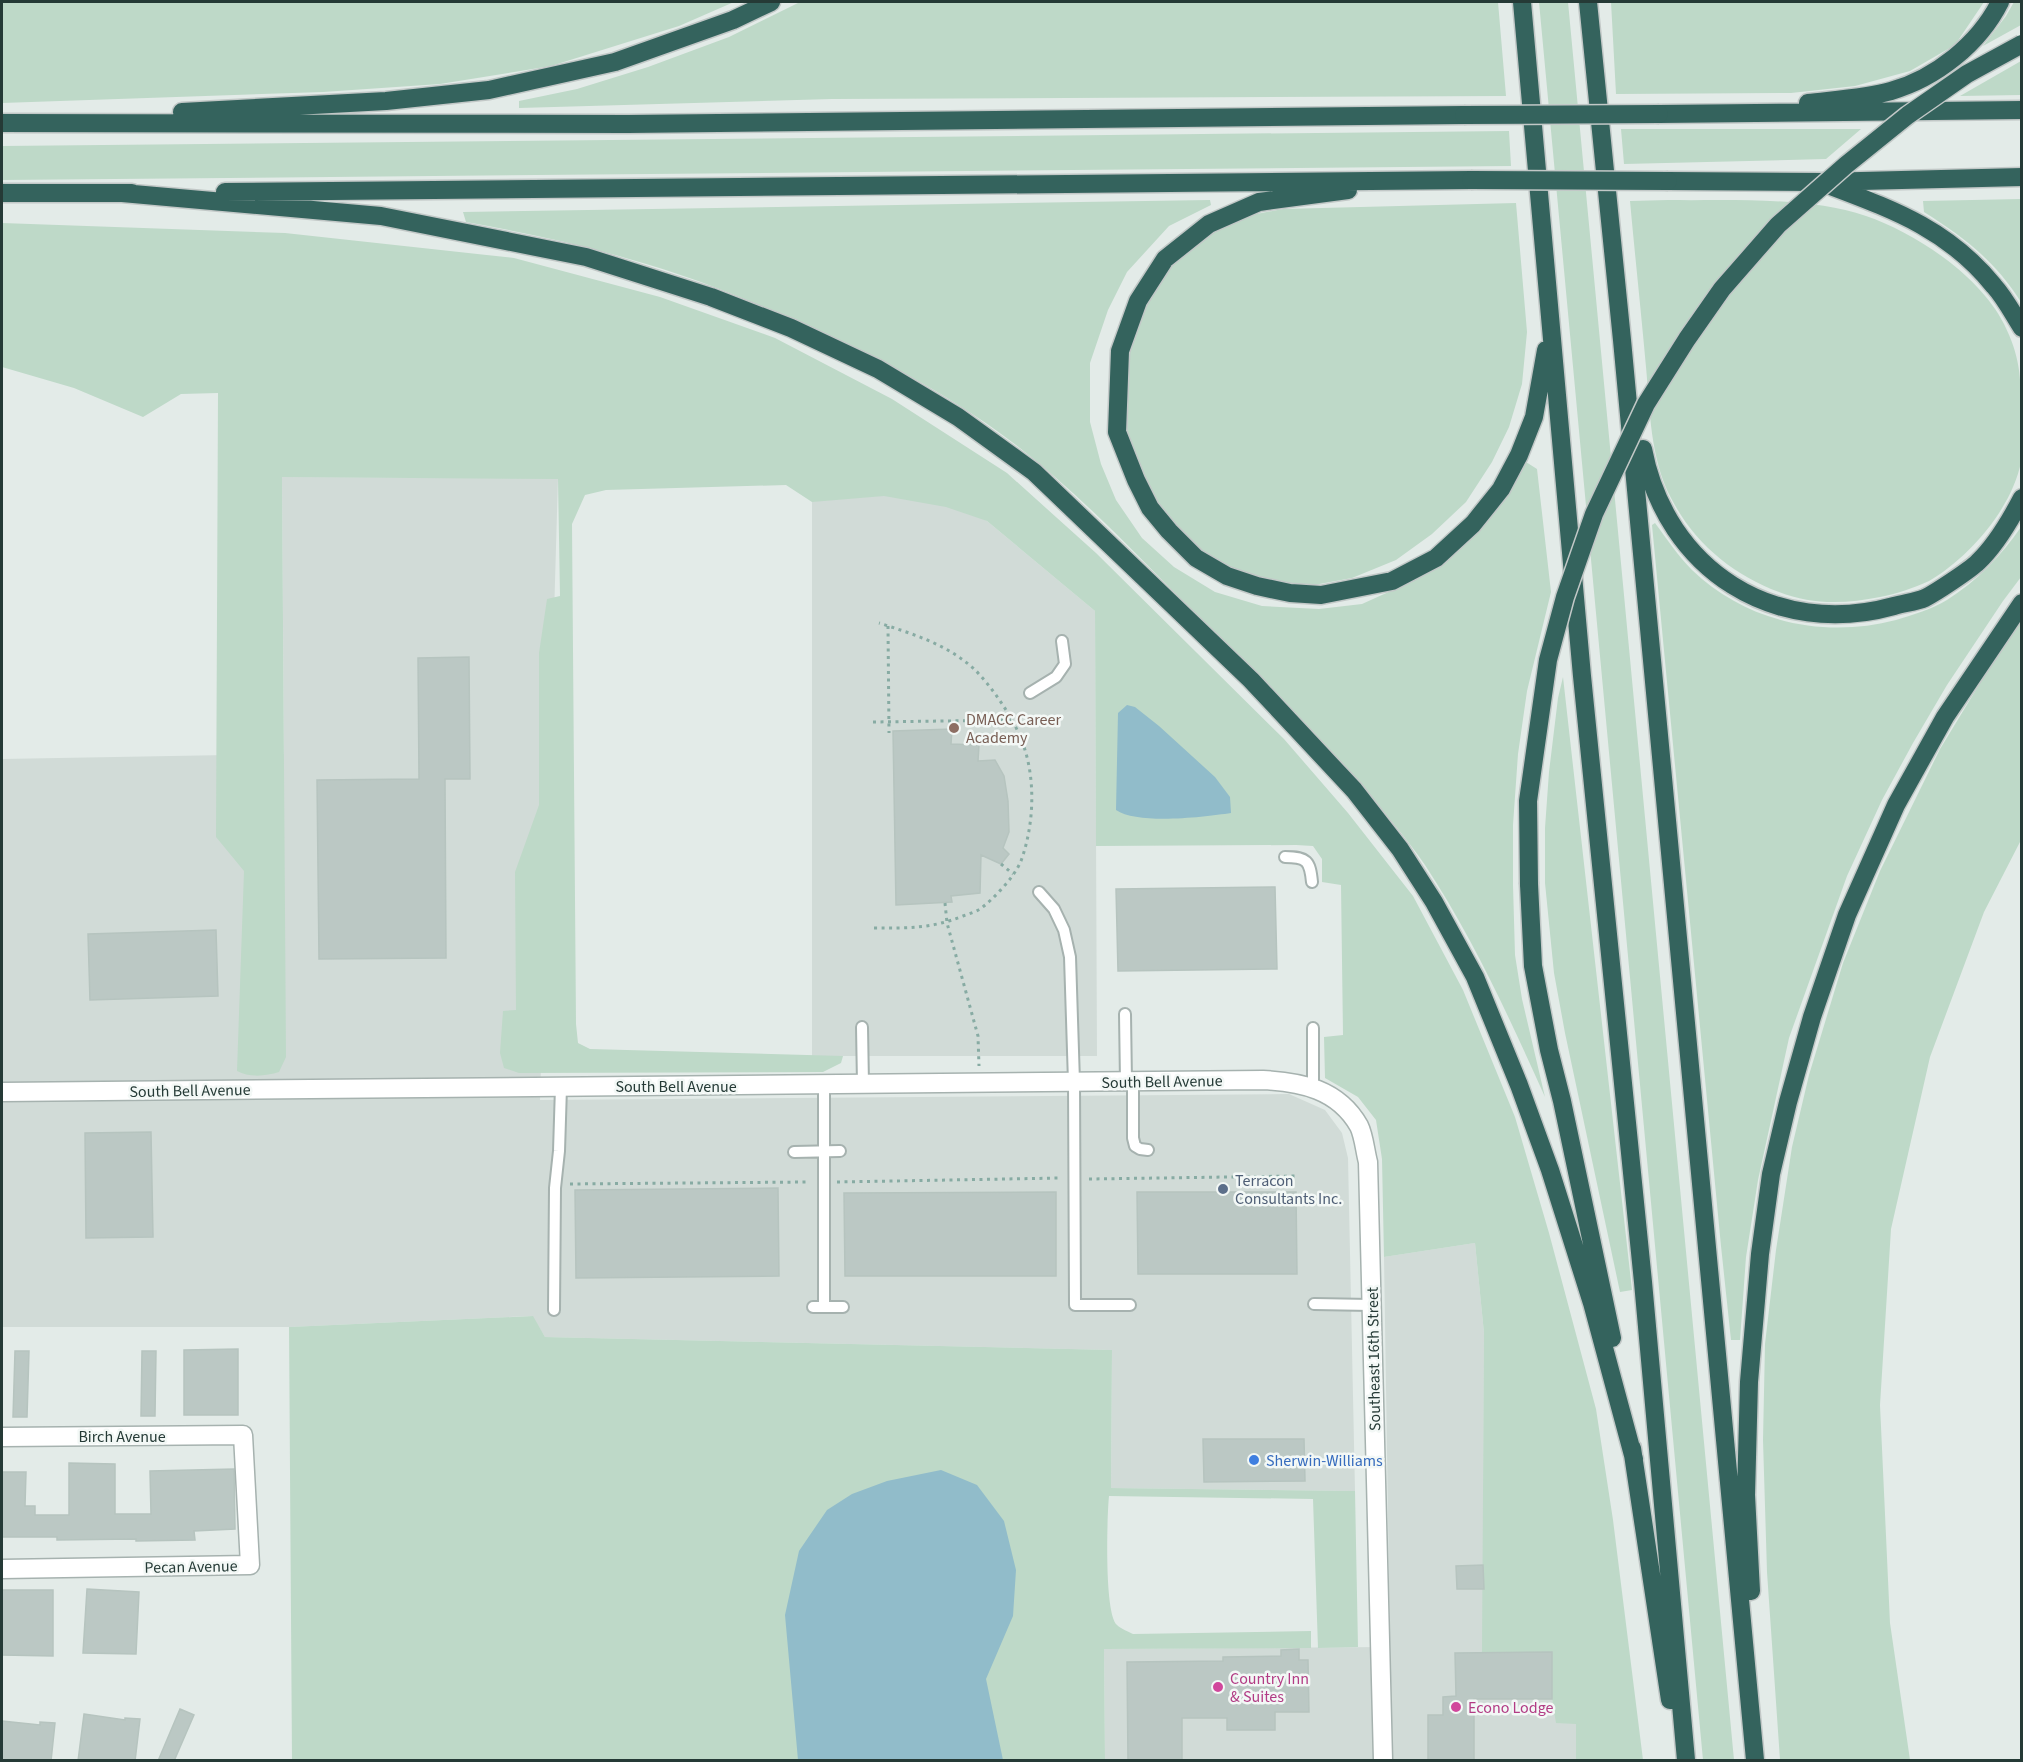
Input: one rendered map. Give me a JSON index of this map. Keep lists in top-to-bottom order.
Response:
{
  "streets": {
    "street": [
      "South Bell Avenue",
      "Southeast 16th Street",
      "Birch Avenue",
      "Pecan Avenue"
    ]
  },
  "crossings": [
    ["South Bell Avenue", "Southeast 16th Street"],
    ["Birch Avenue", "Pecan Avenue"]
  ],
  "places": [
    "DMACC Career Academy",
    "Terracon Consultants Inc.",
    "Sherwin-Williams",
    "Country Inn & Suites",
    "Econo Lodge"
  ]
}
